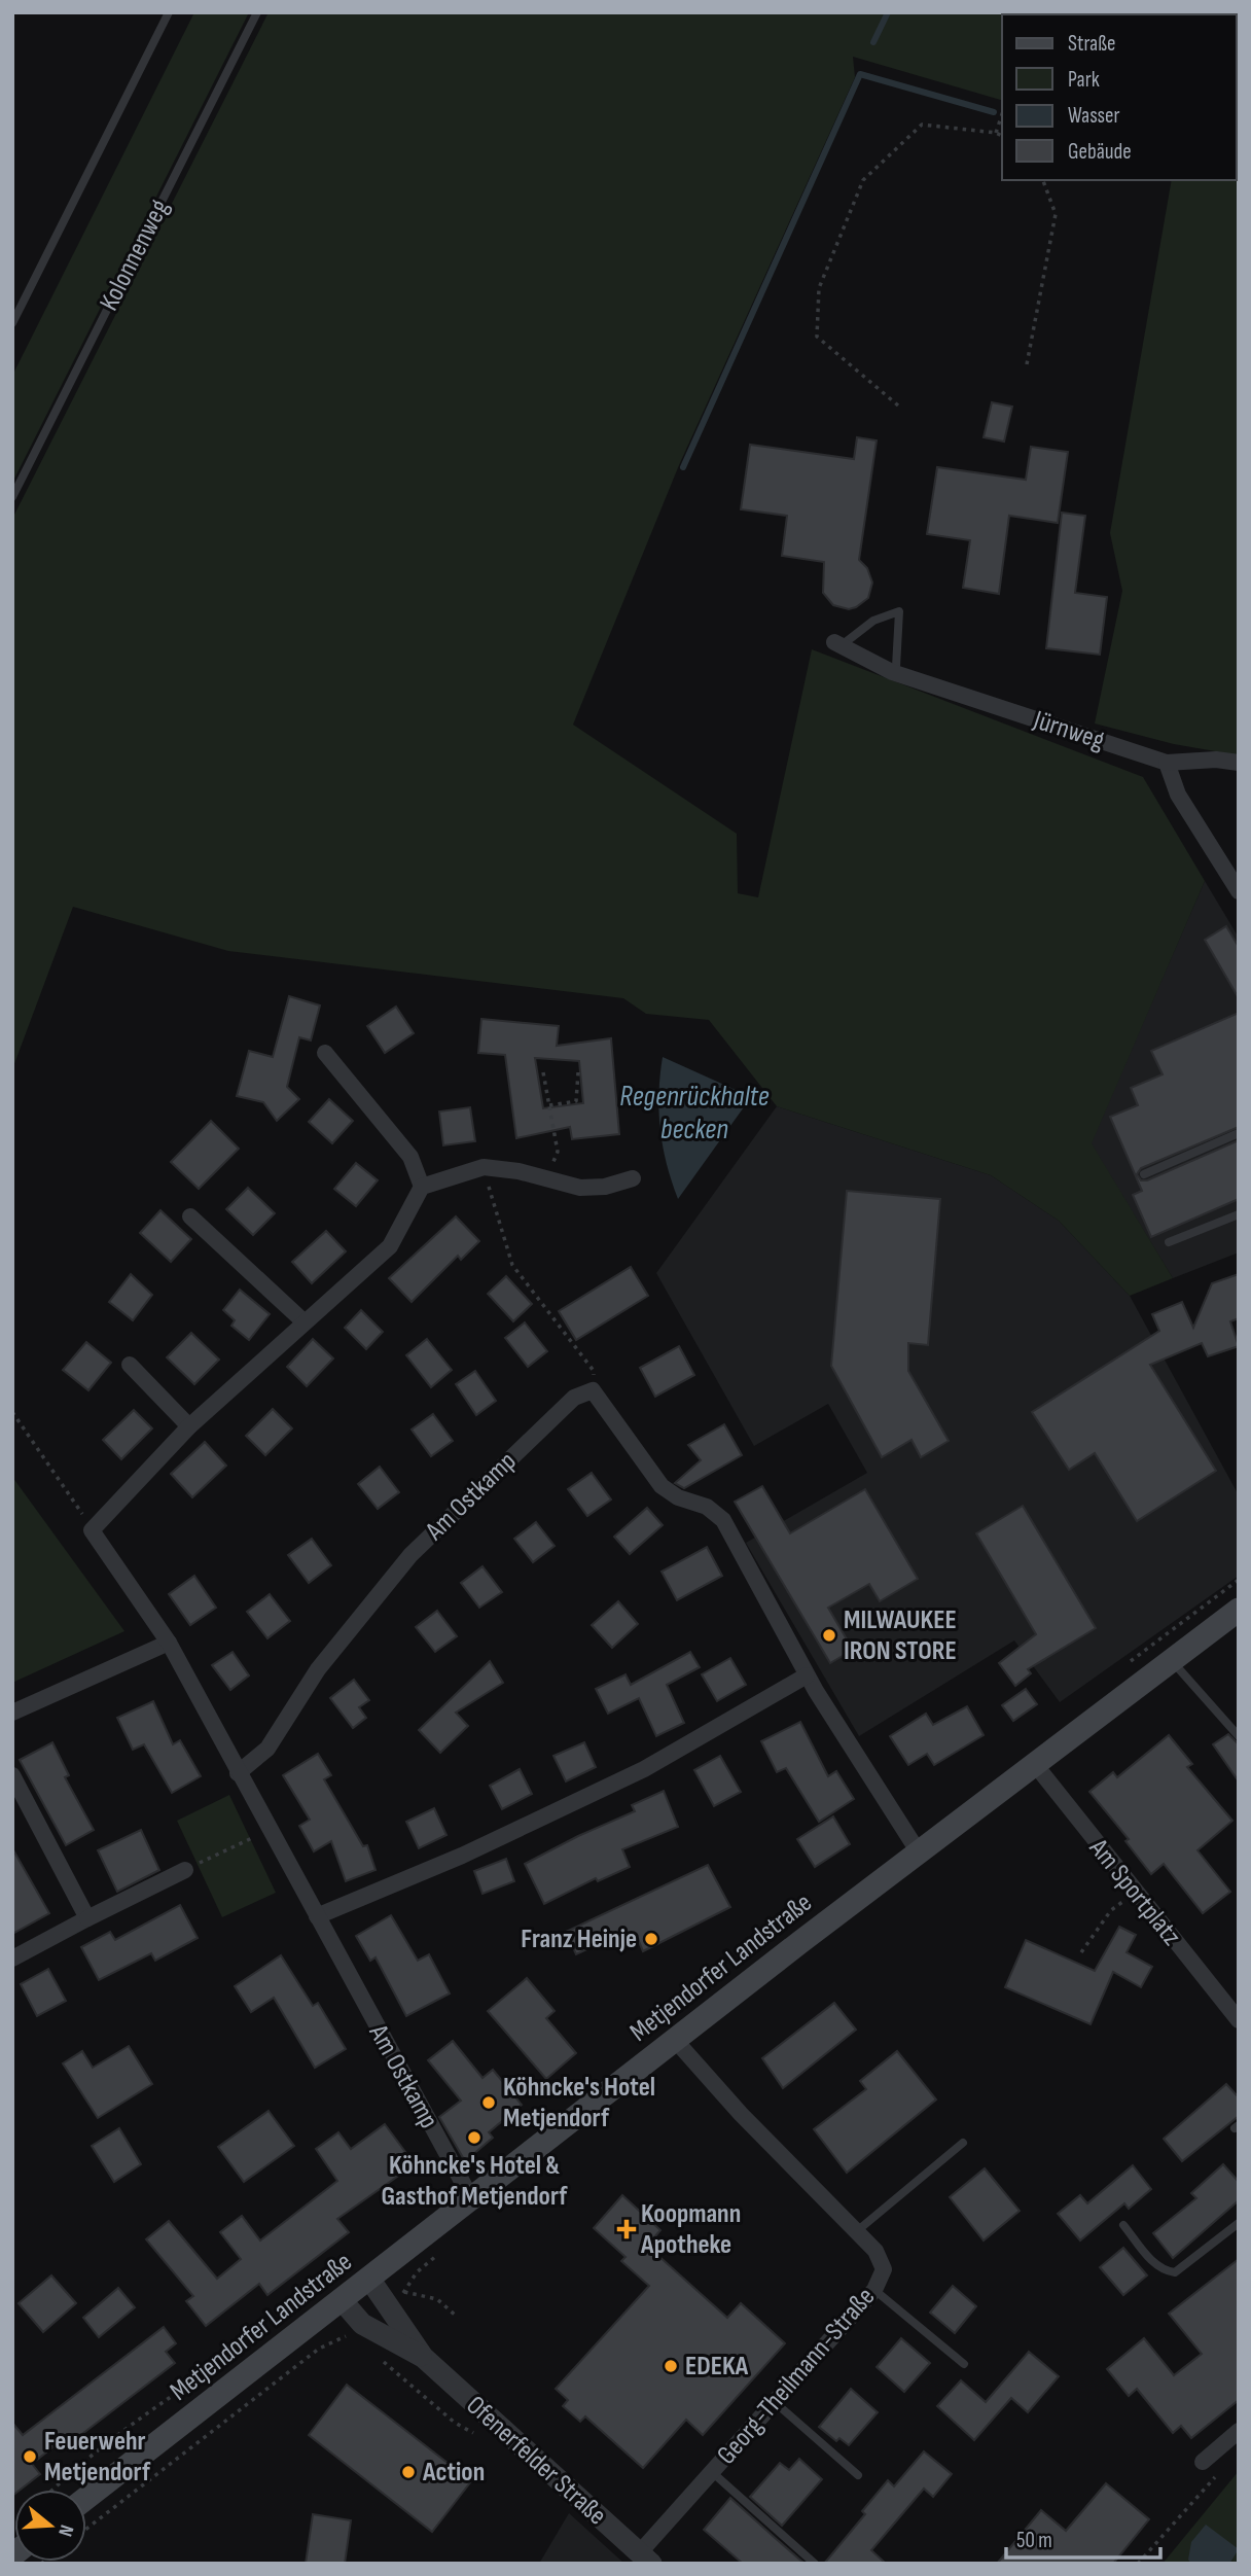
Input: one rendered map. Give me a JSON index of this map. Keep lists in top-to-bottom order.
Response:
{
  "streets": {
    "main road": ["Metjendorfer Landstraße"],
    "street": [
      "Jürnweg",
      "Am Ostkamp",
      "Am Sportplatz",
      "Georg-Theilmann-Straße",
      "Ofenerfelder Straße"
    ],
    "lane": ["Kolonnenweg"]
  },
  "crossings": [
    ["Am Ostkamp", "Metjendorfer Landstraße"],
    ["Am Sportplatz", "Metjendorfer Landstraße"],
    ["Metjendorfer Landstraße", "Georg-Theilmann-Straße"],
    ["Metjendorfer Landstraße", "Ofenerfelder Straße"],
    ["Georg-Theilmann-Straße", "Ofenerfelder Straße"]
  ],
  "water": ["Regenrückhalte becken"],
  "places": {
    "other": [
      "MILWAUKEE IRON STORE",
      "Franz Heinje",
      "Köhncke's Hotel Metjendorf",
      "Köhncke's Hotel & Gasthof Metjendorf",
      "EDEKA",
      "Feuerwehr Metjendorf",
      "Action"
    ],
    "health": ["Koopmann Apotheke"]
  },
  "legend": [
    "Straße",
    "Park",
    "Wasser",
    "Gebäude"
  ],
  "scale_bar": "50 m",
  "north": "right"
}
